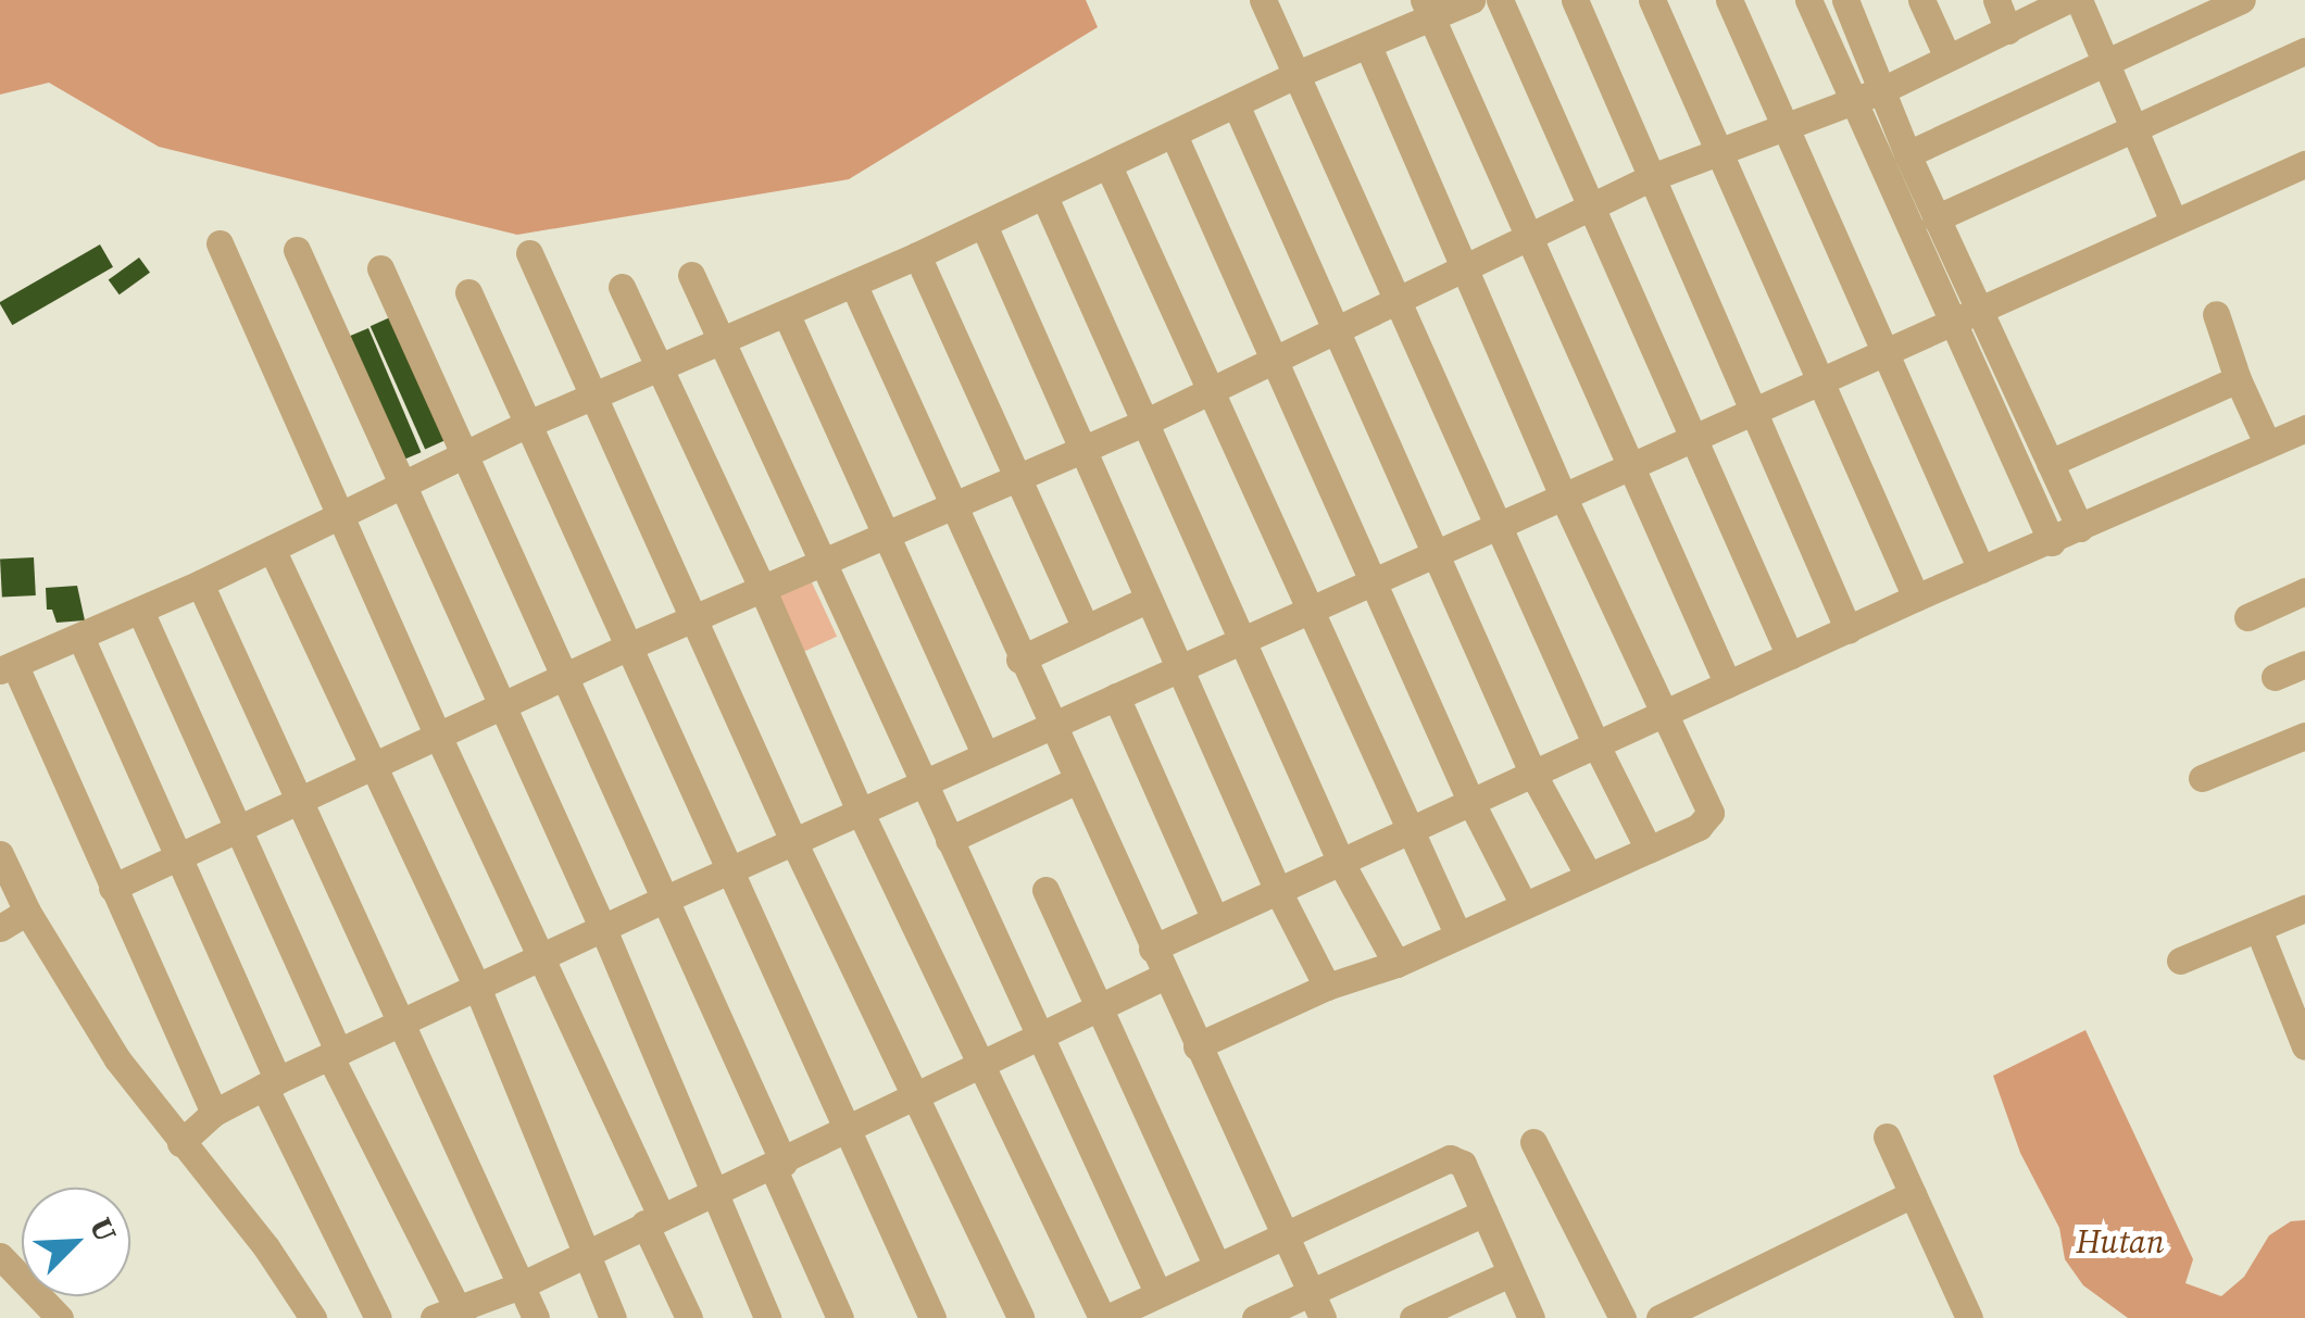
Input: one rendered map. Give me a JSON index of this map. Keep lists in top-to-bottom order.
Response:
{
  "parks": ["Hutan"],
  "north": "top right"
}
